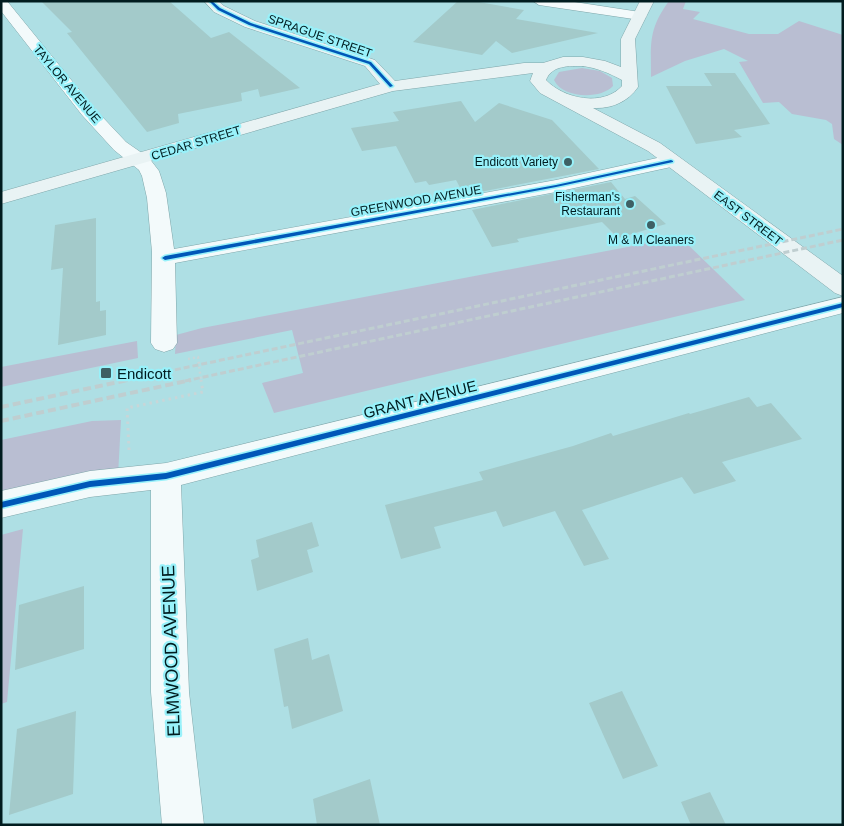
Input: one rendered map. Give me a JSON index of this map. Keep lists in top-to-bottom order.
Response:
{
  "streets": {
    "main road": ["SPRAGUE STREET", "CEDAR STREET", "EAST STREET"],
    "street": [
      "TAYLOR AVENUE",
      "GREENWOOD AVENUE",
      "GRANT AVENUE",
      "ELMWOOD AVENUE"
    ]
  },
  "crossings": [
    ["SPRAGUE STREET", "CEDAR STREET"],
    ["TAYLOR AVENUE", "CEDAR STREET"],
    ["GREENWOOD AVENUE", "EAST STREET"],
    ["GRANT AVENUE", "ELMWOOD AVENUE"]
  ],
  "places": {
    "other": ["Endicott Variety", "Fisherman's Restaurant", "M & M Cleaners"],
    "transit": ["Endicott"]
  }
}
